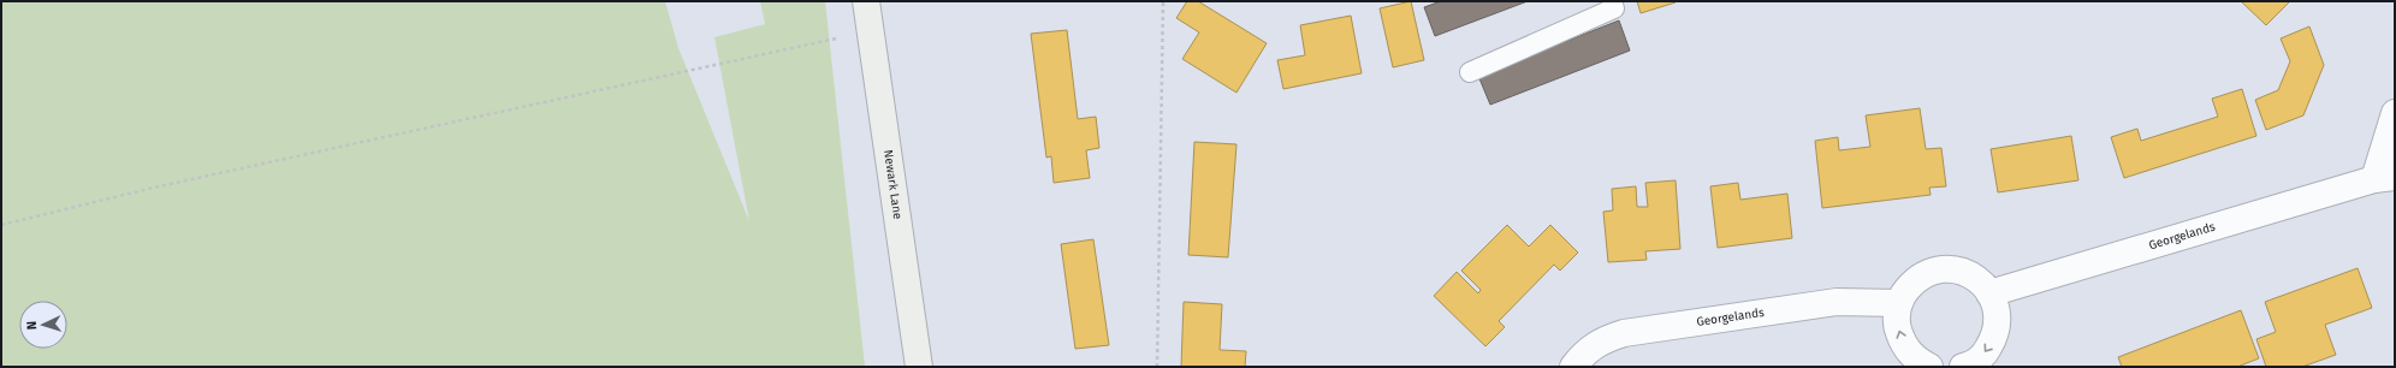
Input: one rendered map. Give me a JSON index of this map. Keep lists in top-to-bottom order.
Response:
{
  "streets": {
    "main road": ["Newark Lane"],
    "street": ["Georgelands"]
  },
  "north": "left"
}
